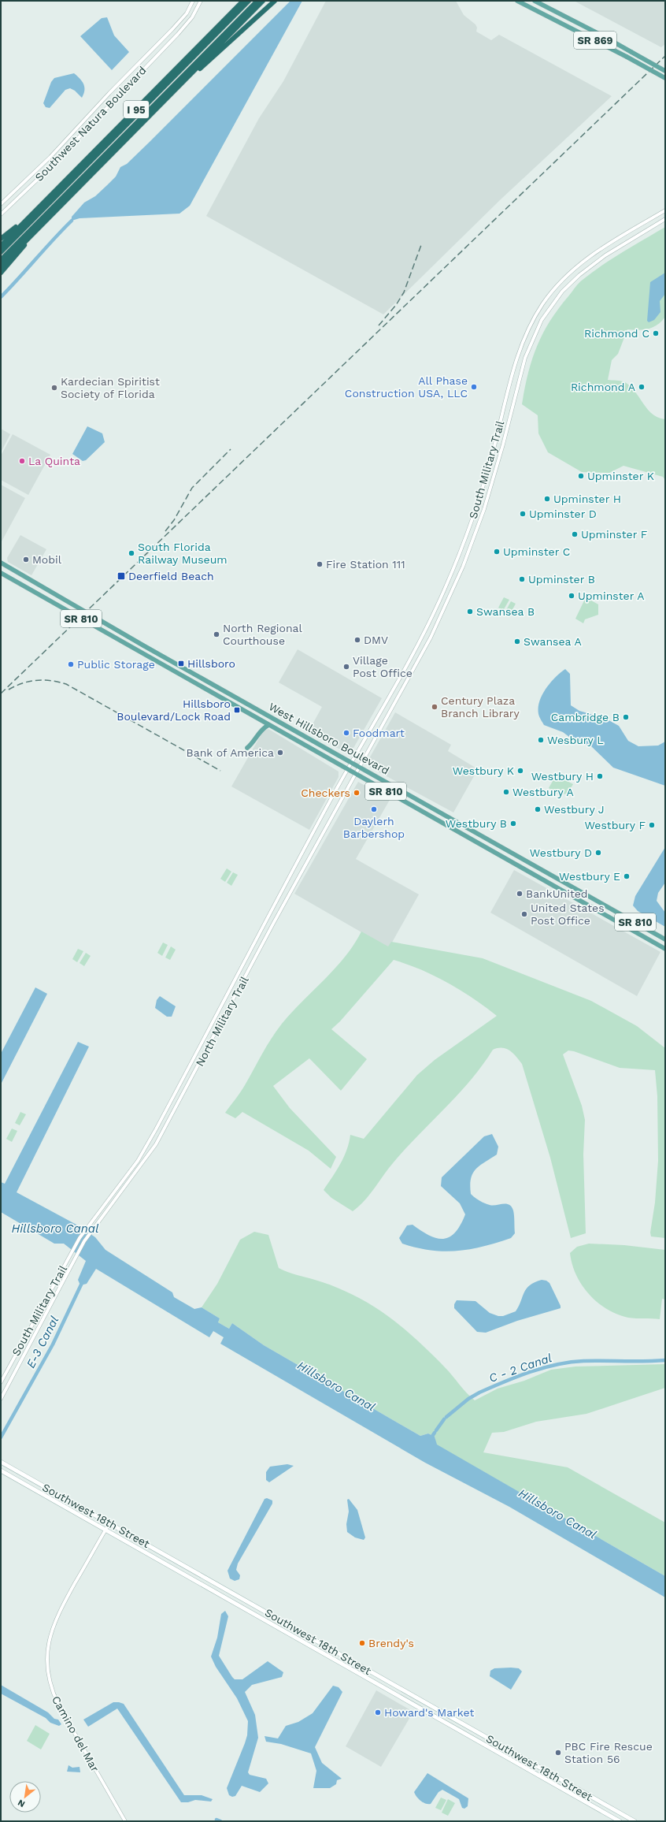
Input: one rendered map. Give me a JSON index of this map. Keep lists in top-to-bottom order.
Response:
{
  "streets": {
    "highway": ["I 95"],
    "main road": [
      "SR 869",
      "SR 810",
      "West Hillsboro Boulevard",
      "Southwest 18th Street"
    ],
    "street": [
      "Southwest Natura Boulevard",
      "South Military Trail",
      "North Military Trail",
      "Camino del Mar"
    ]
  },
  "crossings": [
    ["South Military Trail", "West Hillsboro Boulevard"],
    ["South Military Trail", "North Military Trail"],
    ["West Hillsboro Boulevard", "North Military Trail"],
    ["Southwest 18th Street", "Camino del Mar"]
  ],
  "water": ["Hillsboro Canal", "E-3 Canal", "C - 2 Canal"],
  "places": {
    "other": [
      "Richmond C",
      "All Phase Construction USA, LLC",
      "Richmond A",
      "Kardecian Spiritist Society of Florida",
      "La Quinta",
      "Upminster K",
      "Upminster H",
      "Upminster D",
      "Upminster F",
      "Upminster C",
      "South Florida Railway Museum",
      "Mobil",
      "Fire Station 111",
      "Upminster B",
      "Upminster A",
      "Swansea B",
      "North Regional Courthouse",
      "DMV",
      "Swansea A",
      "Public Storage",
      "Village Post Office",
      "Century Plaza Branch Library",
      "Cambridge B",
      "Foodmart",
      "Wesbury L",
      "Bank of America",
      "Westbury K",
      "Westbury H",
      "Westbury A",
      "Checkers",
      "Daylerh Barbershop",
      "Westbury J",
      "Westbury B",
      "Westbury F",
      "Westbury D",
      "Westbury E",
      "BankUnited",
      "United States Post Office",
      "Brendy's",
      "Howard's Market",
      "PBC Fire Rescue Station 56"
    ],
    "transit": ["Deerfield Beach", "Hillsboro", "Hillsboro Boulevard/Lock Road"]
  },
  "north": "bottom left"
}
